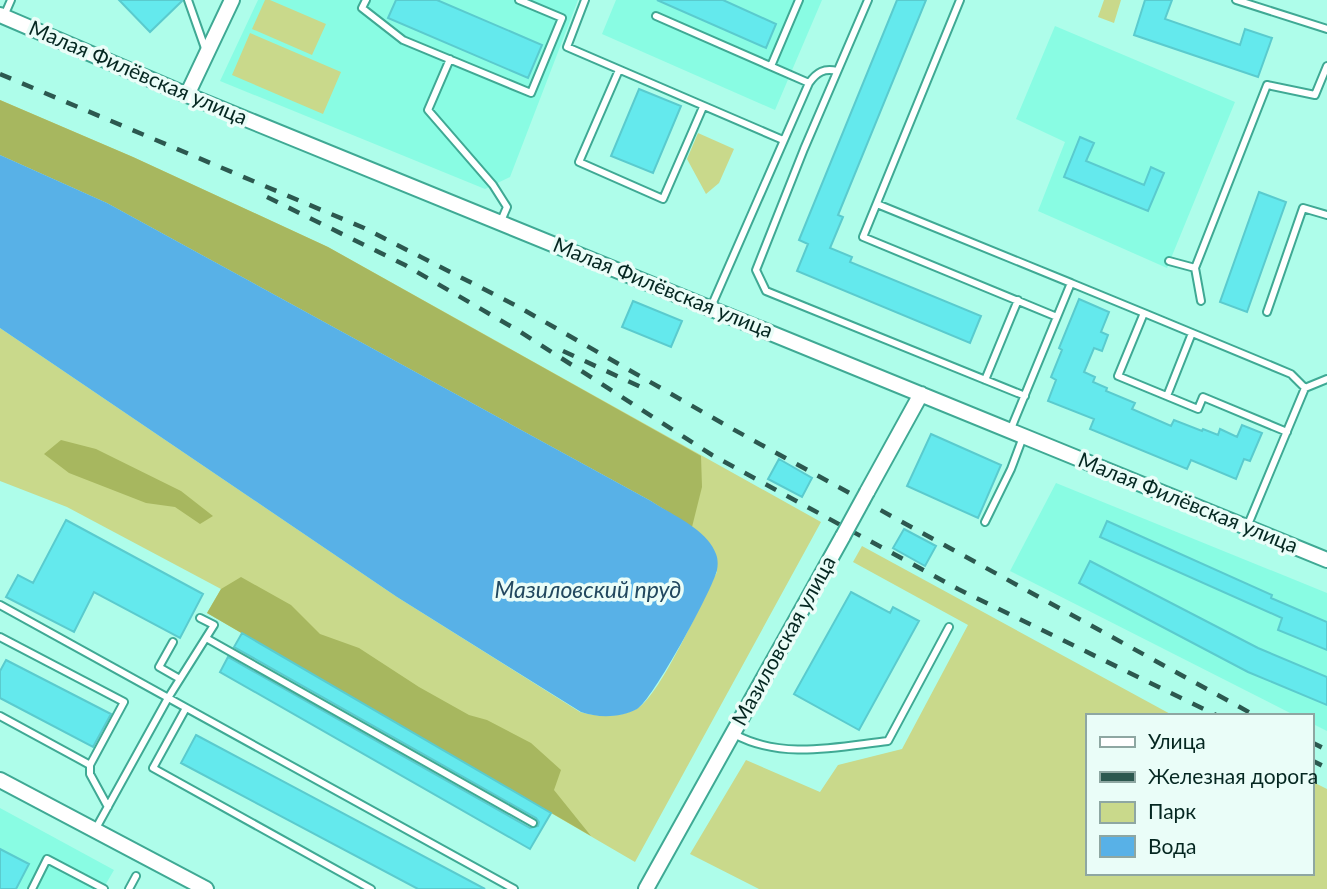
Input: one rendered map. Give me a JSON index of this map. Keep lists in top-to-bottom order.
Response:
{
  "streets": {
    "street": ["Малая Филёвская улица", "Мазиловская улица"]
  },
  "crossings": [
    ["Малая Филёвская улица", "Мазиловская улица"]
  ],
  "water": ["Мазиловский пруд"],
  "legend": [
    "Улица",
    "Железная дорога",
    "Парк",
    "Вода"
  ]
}
